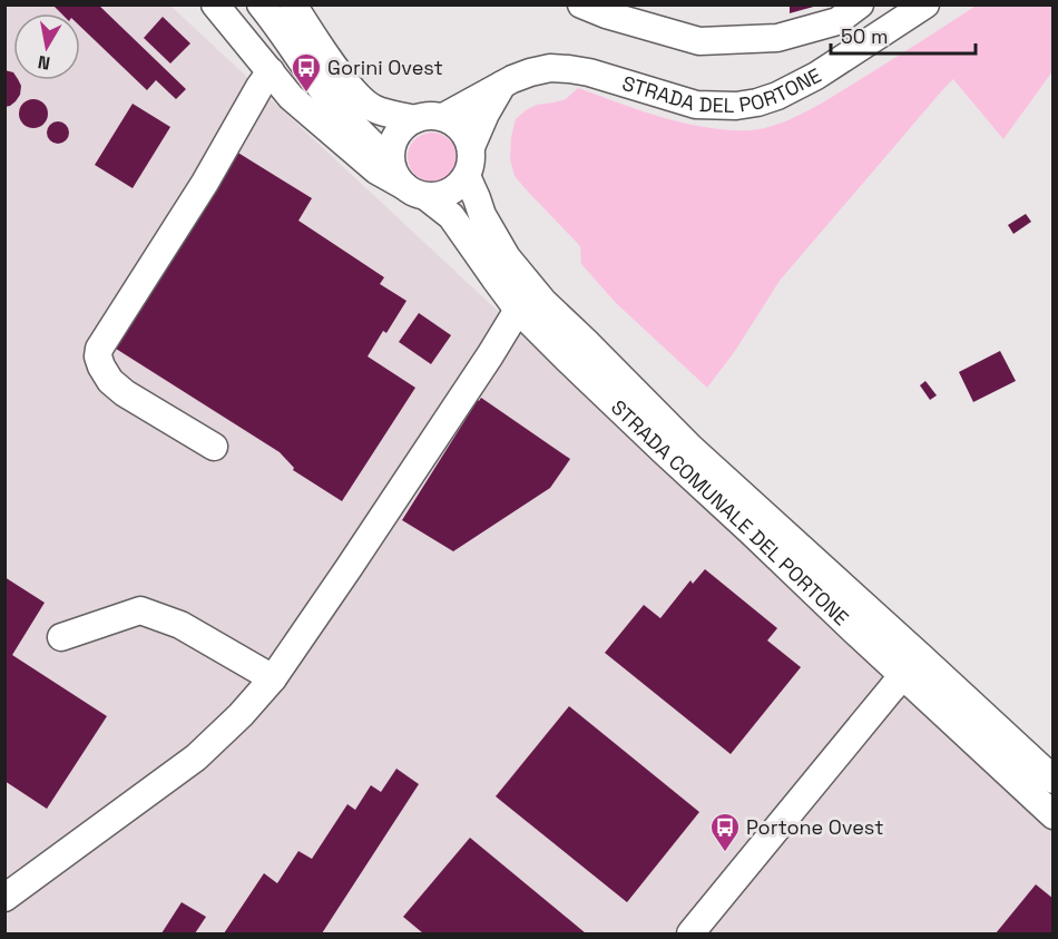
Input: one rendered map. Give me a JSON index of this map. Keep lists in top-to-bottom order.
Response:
{
  "streets": {
    "street": ["STRADA DEL PORTONE", "STRADA COMUNALE DEL PORTONE"]
  },
  "places": {
    "bus stop": ["Gorini Ovest", "Portone Ovest"]
  },
  "scale_bar": "50 m",
  "north": "bottom"
}
